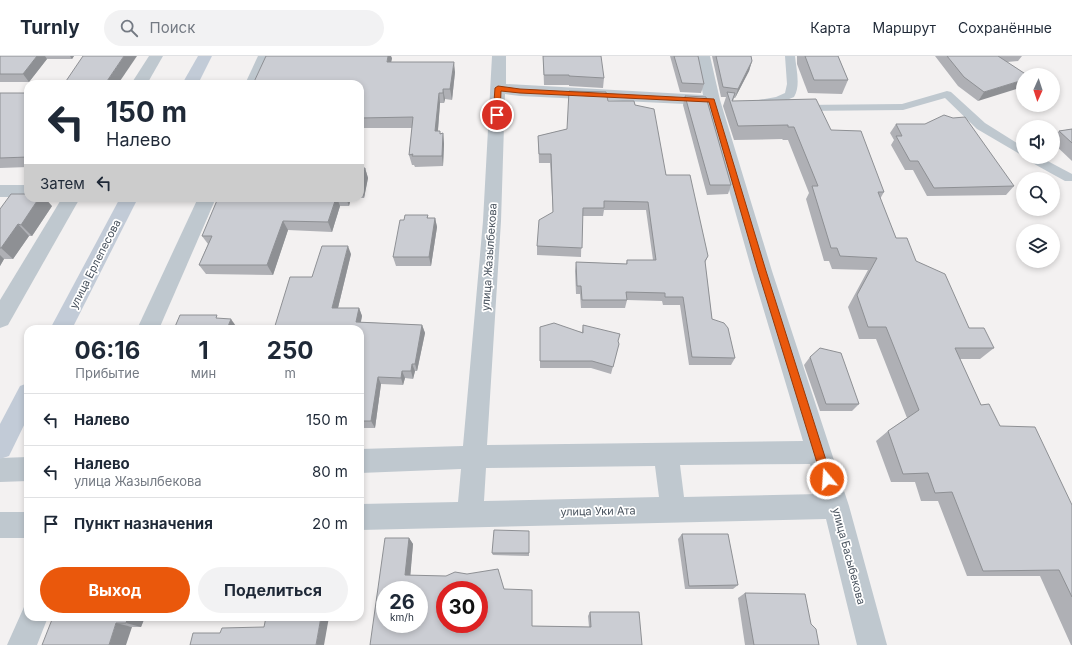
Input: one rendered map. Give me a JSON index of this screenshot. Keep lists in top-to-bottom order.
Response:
{
  "streets": {
    "main road": ["улица Ерлепесова"],
    "street": ["улица Жазылбекова", "улица Уки Ата", "улица Басыбекова"]
  },
  "crossings": [
    ["улица Жазылбекова", "улица Уки Ата"],
    ["улица Уки Ата", "улица Басыбекова"]
  ],
  "north": "bottom",
  "page": {
    "header": "Turnly",
    "search": "Поиск",
    "nav": ["Карта", "Маршрут", "Сохранённые"],
    "turn": ["150 m", "Налево"],
    "then": "Затем",
    "eta": [
      "06:16",
      "Прибытие",
      "1",
      "мин",
      "250",
      "m"
    ],
    "list": [
      {
        "name": "Налево",
        "value": "150 m"
      },
      {
        "name": "Налево",
        "note": "улица Жазылбекова",
        "value": "80 m"
      },
      {
        "name": "Пункт назначения",
        "value": "20 m"
      }
    ],
    "buttons": ["Выход", "Поделиться"],
    "speed": "26 km/h",
    "limit": "30"
  }
}
